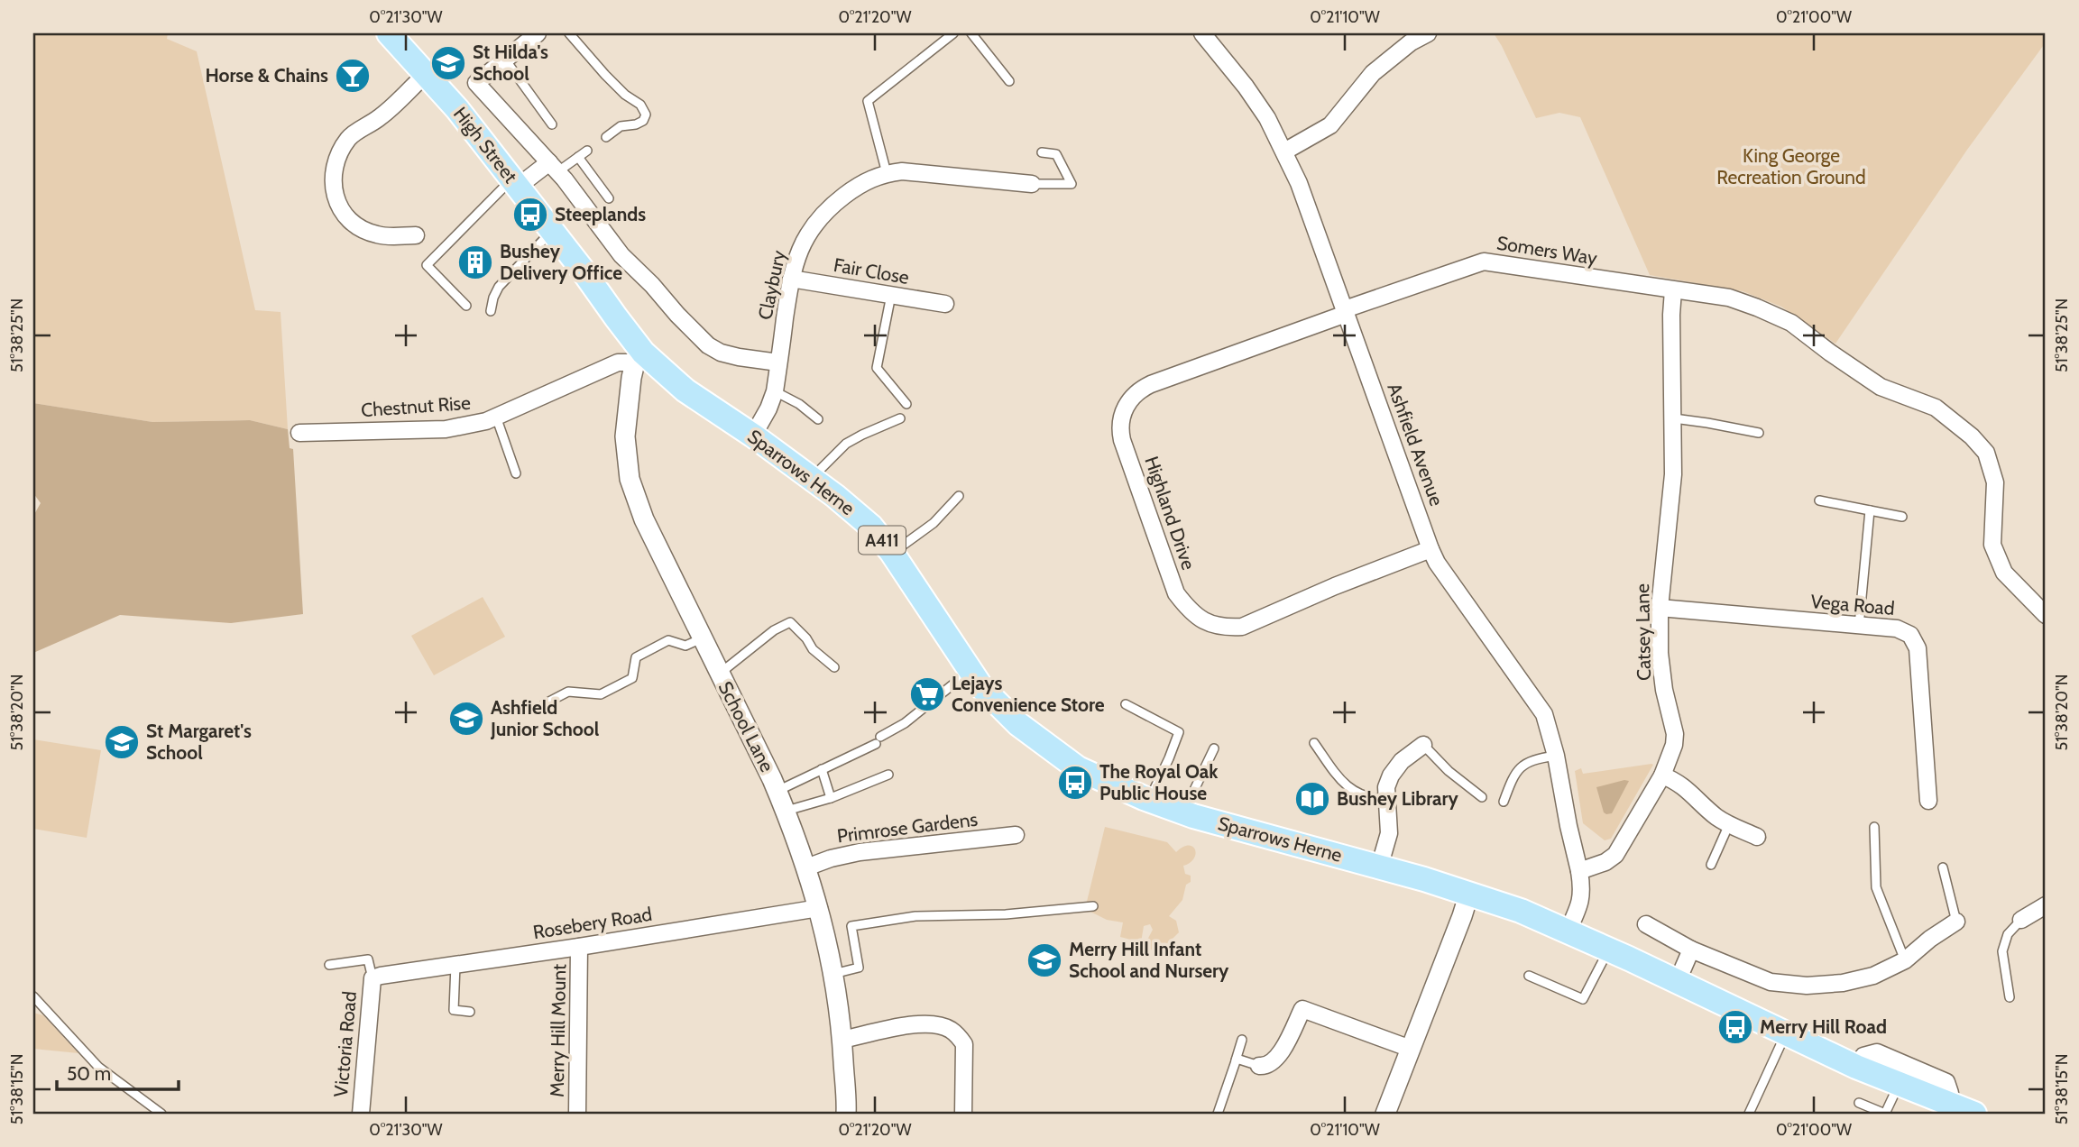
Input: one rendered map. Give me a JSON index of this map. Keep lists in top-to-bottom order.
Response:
{
  "streets": {
    "main road": ["High Street", "Sparrows Herne", "A411"],
    "street": [
      "Somers Way",
      "Fair Close",
      "Claybury",
      "Chestnut Rise",
      "Ashfield Avenue",
      "Highland Drive",
      "Vega Road",
      "Catsey Lane",
      "School Lane",
      "Primrose Gardens",
      "Rosebery Road",
      "Merry Hill Mount",
      "Victoria Road"
    ]
  },
  "crossings": [
    ["High Street", "Chestnut Rise"],
    ["High Street", "Sparrows Herne"],
    ["High Street", "School Lane"],
    ["Somers Way", "Ashfield Avenue"],
    ["Somers Way", "Highland Drive"],
    ["Somers Way", "Catsey Lane"],
    ["Fair Close", "Claybury"],
    ["Claybury", "Sparrows Herne"],
    ["Chestnut Rise", "Sparrows Herne"],
    ["Chestnut Rise", "School Lane"],
    ["Ashfield Avenue", "Highland Drive"],
    ["Ashfield Avenue", "Catsey Lane"],
    ["Sparrows Herne", "School Lane"],
    ["Vega Road", "Catsey Lane"],
    ["School Lane", "Primrose Gardens"],
    ["School Lane", "Rosebery Road"],
    ["Rosebery Road", "Merry Hill Mount"],
    ["Rosebery Road", "Victoria Road"]
  ],
  "parks": ["King George Recreation Ground"],
  "places": {
    "school or university": [
      "St Hilda's School",
      "Ashfield Junior School",
      "St Margaret's School",
      "Merry Hill Infant School and Nursery"
    ],
    "bar": ["Horse & Chains"],
    "bus stop": ["Steeplands", "The Royal Oak Public House", "Merry Hill Road"],
    "building": ["Bushey Delivery Office"],
    "supermarket": ["Lejays Convenience Store"],
    "library": ["Bushey Library"]
  },
  "scale_bar": "50 m",
  "coordinates": [
    "0°21'30\"W",
    "0°21'20\"W",
    "0°21'10\"W",
    "0°21'00\"W",
    "51°38'25\"N",
    "51°38'20\"N",
    "51°38'15\"N"
  ]
}
